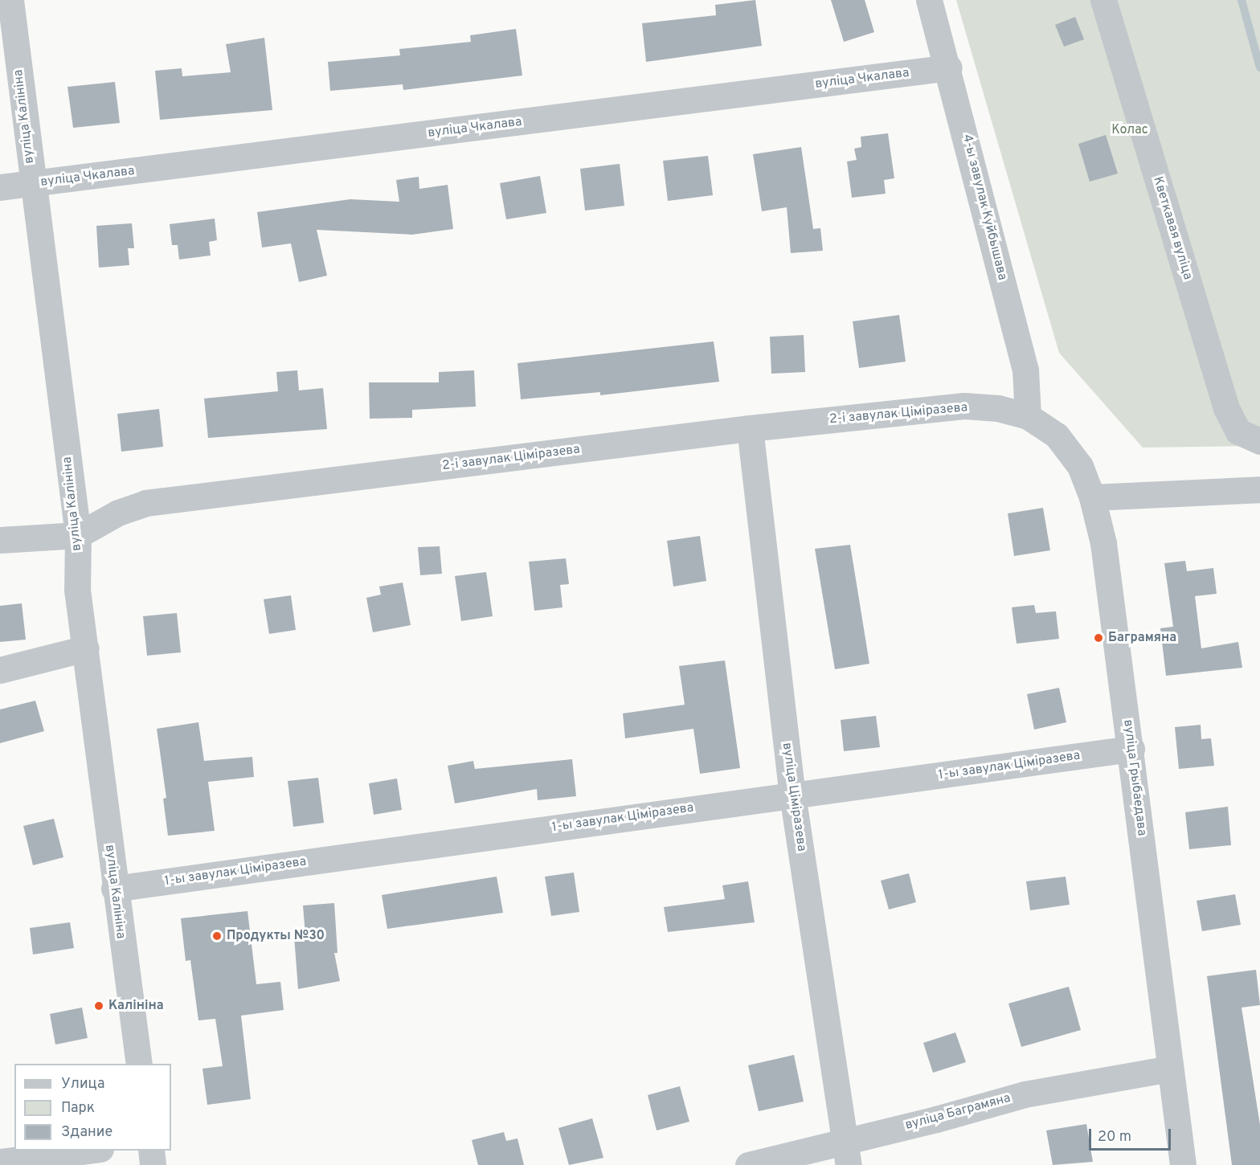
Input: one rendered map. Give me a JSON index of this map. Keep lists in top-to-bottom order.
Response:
{
  "streets": {
    "street": [
      "вуліца Чкалава",
      "вуліца Калініна",
      "4-ы завулак Куйбышава",
      "Кветкавая вуліца",
      "2-і завулак Ціміразева",
      "1-ы завулак Ціміразева",
      "вуліца Грыбаедава",
      "вуліца Ціміразева",
      "вуліца Баграмяна"
    ]
  },
  "crossings": [
    ["вуліца Чкалава", "вуліца Калініна"],
    ["вуліца Чкалава", "4-ы завулак Куйбышава"],
    ["вуліца Калініна", "2-і завулак Ціміразева"],
    ["вуліца Калініна", "1-ы завулак Ціміразева"],
    ["4-ы завулак Куйбышава", "2-і завулак Ціміразева"],
    ["4-ы завулак Куйбышава", "вуліца Грыбаедава"],
    ["2-і завулак Ціміразева", "вуліца Грыбаедава"],
    ["2-і завулак Ціміразева", "вуліца Ціміразева"],
    ["1-ы завулак Ціміразева", "вуліца Грыбаедава"],
    ["1-ы завулак Ціміразева", "вуліца Ціміразева"],
    ["вуліца Грыбаедава", "вуліца Баграмяна"],
    ["вуліца Ціміразева", "вуліца Баграмяна"]
  ],
  "parks": ["Колас"],
  "places": ["Баграмяна", "Продукты №30", "Калініна"],
  "legend": ["Улица", "Парк", "Здание"],
  "scale_bar": "20 m"
}
